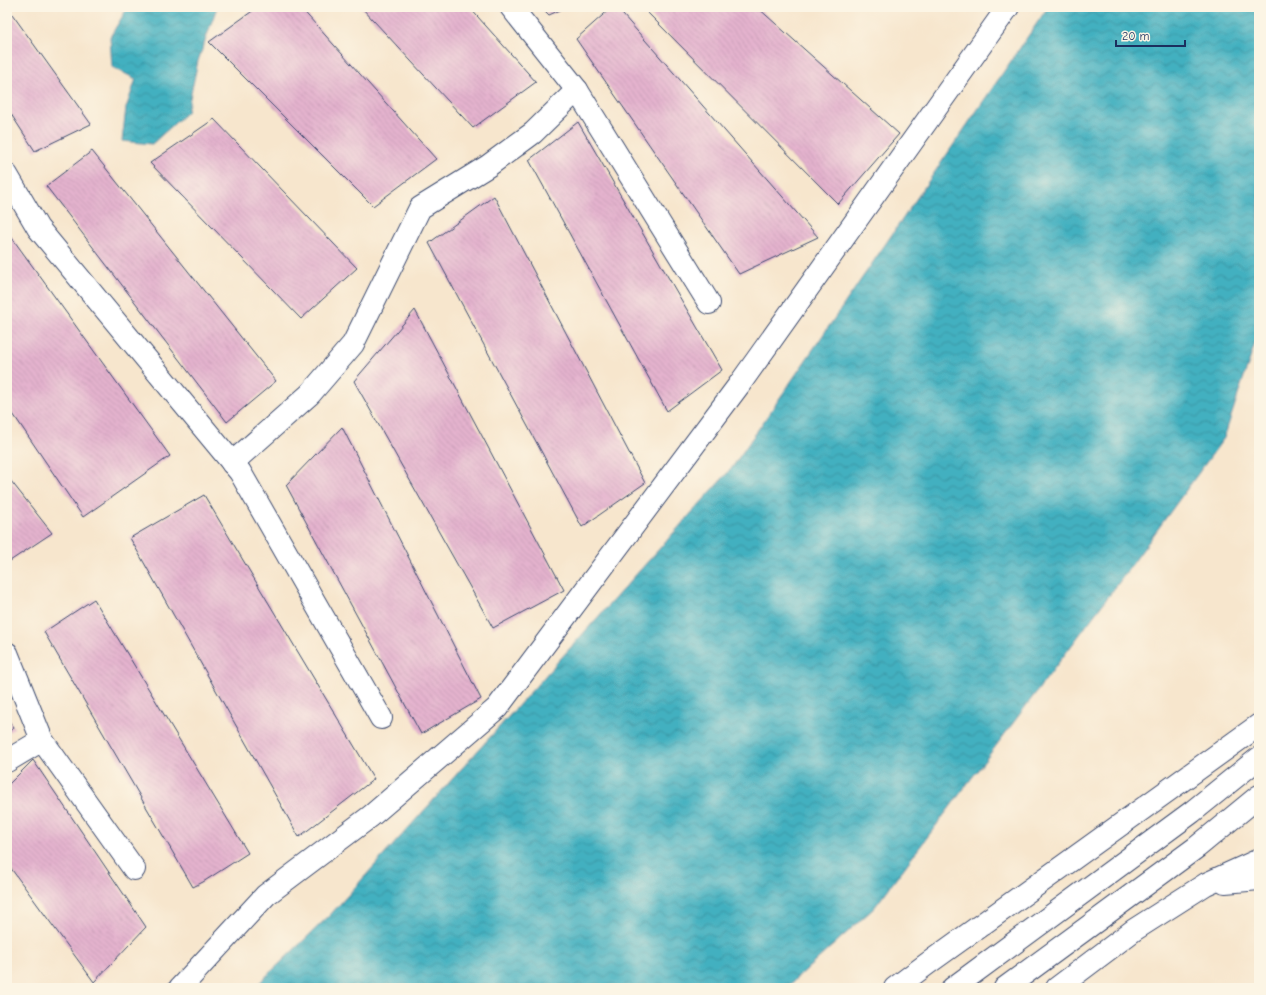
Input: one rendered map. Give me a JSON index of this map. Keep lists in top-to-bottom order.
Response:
{
  "scale_bar": "20 m"
}
